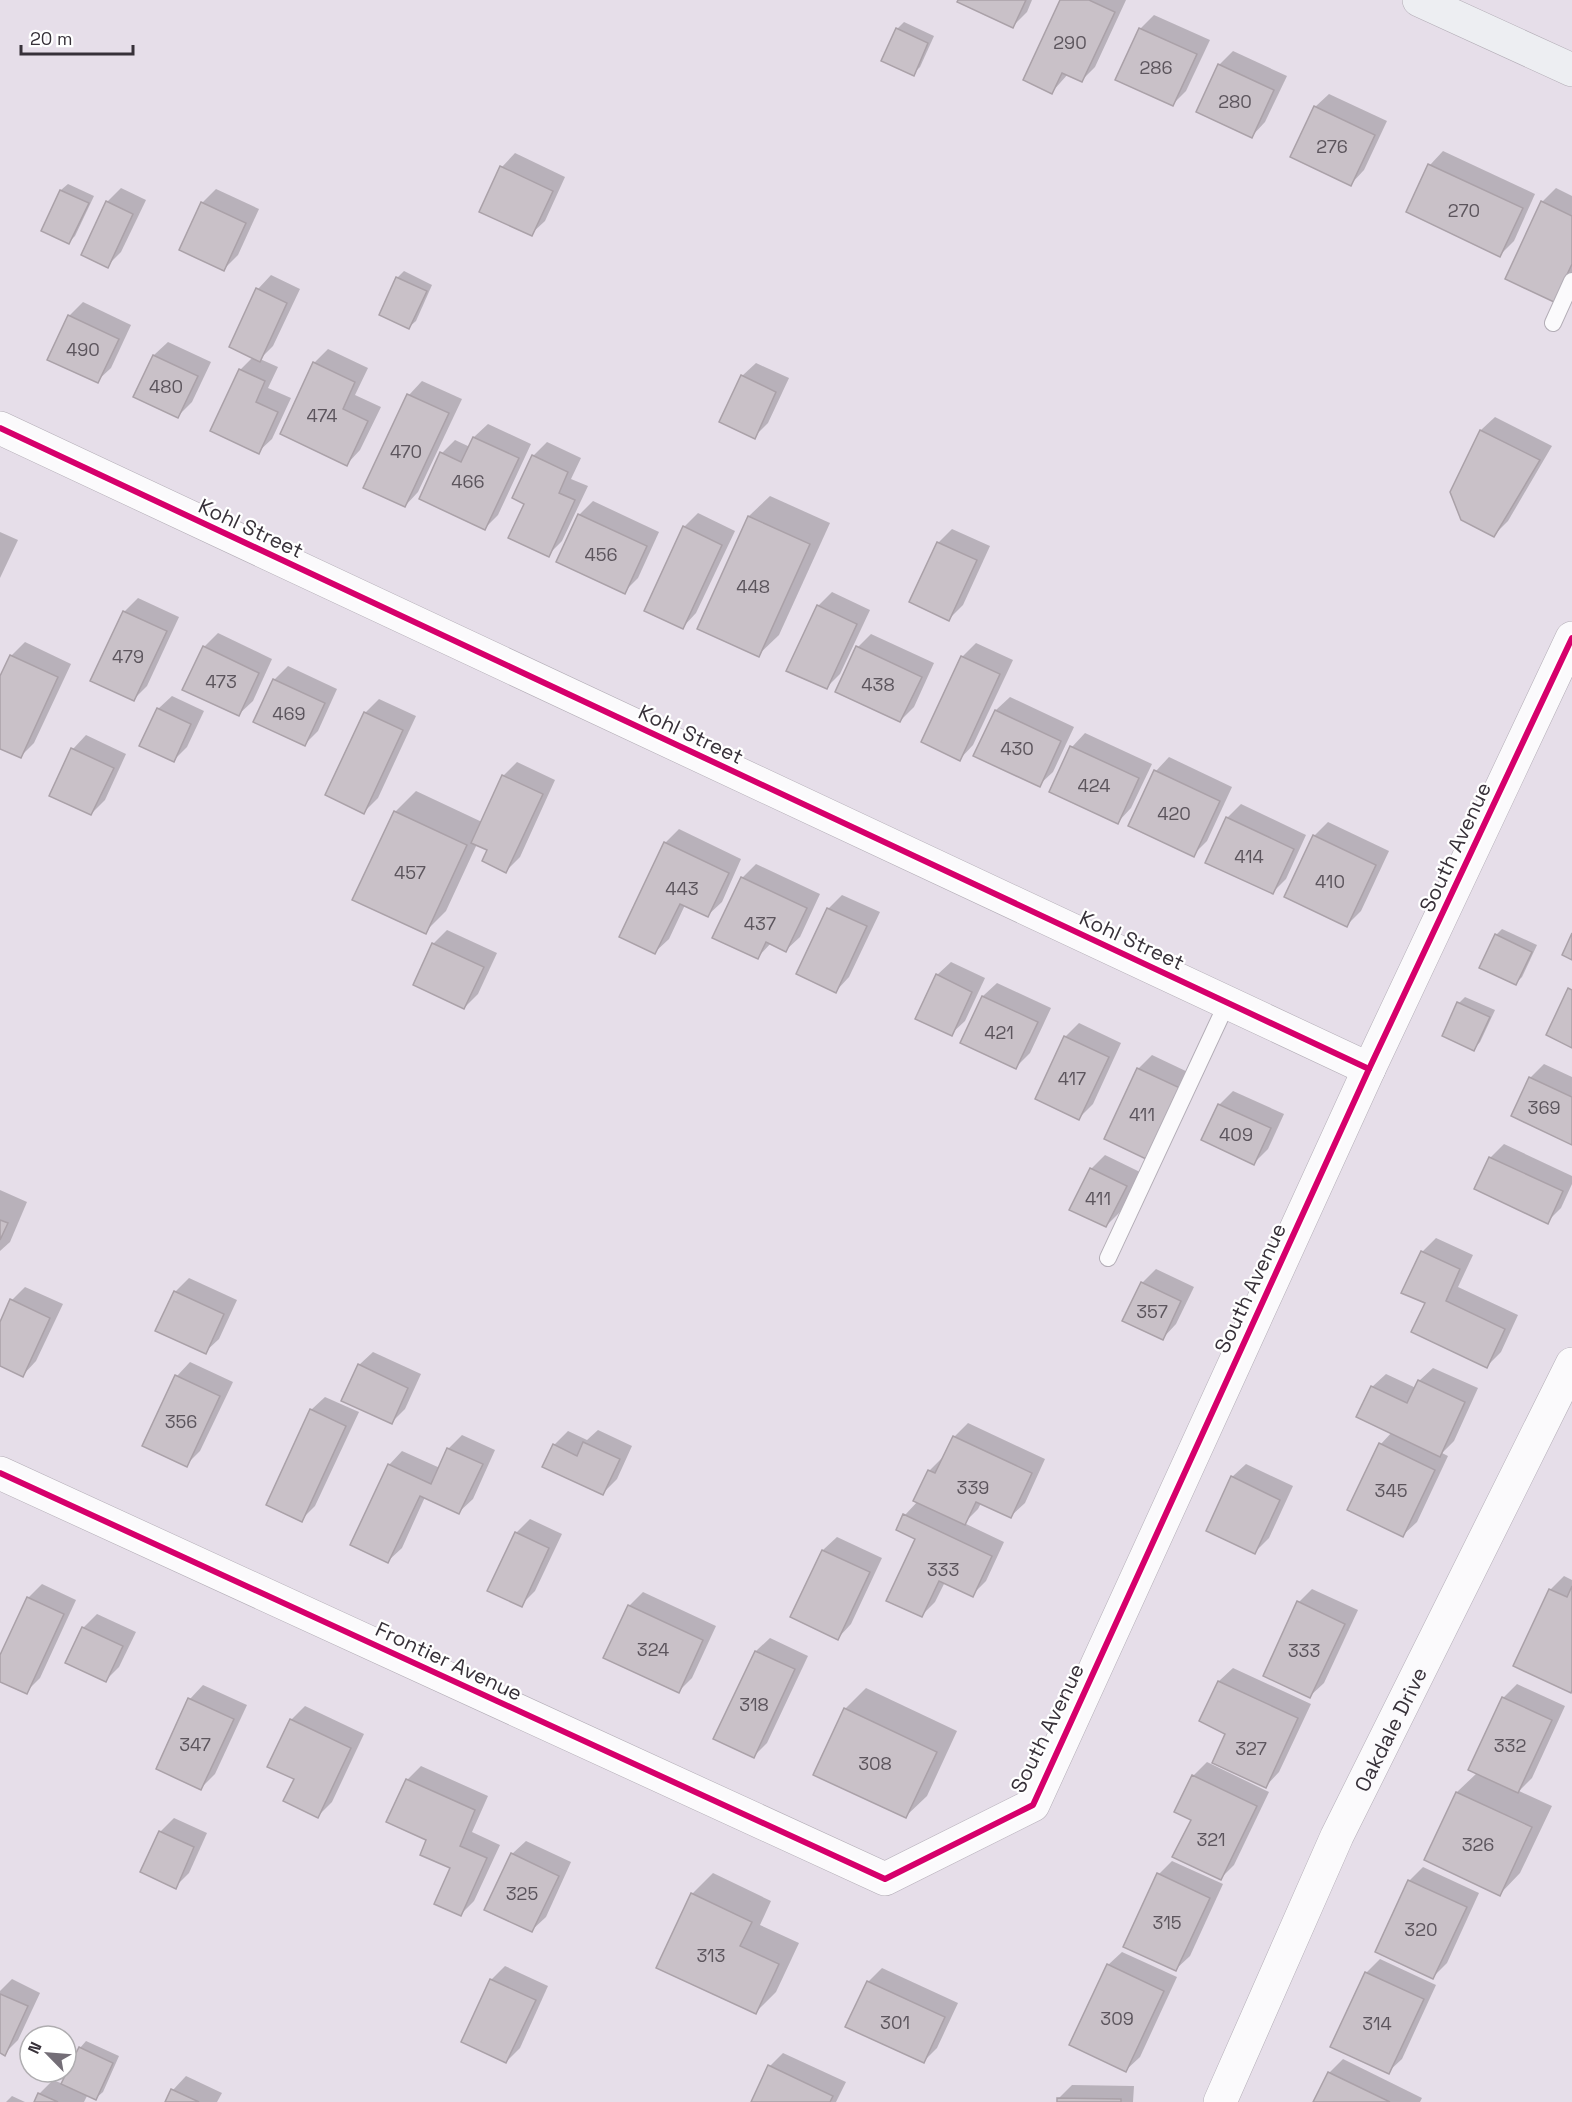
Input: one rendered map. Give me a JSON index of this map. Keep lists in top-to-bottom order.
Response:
{
  "streets": {
    "street": [
      "Kohl Street",
      "South Avenue",
      "Frontier Avenue",
      "Oakdale Drive"
    ]
  },
  "crossings": [
    ["Kohl Street", "South Avenue"],
    ["South Avenue", "Frontier Avenue"]
  ],
  "house_numbers": [
    "290",
    "286",
    "280",
    "276",
    "270",
    "490",
    "480",
    "474",
    "470",
    "466",
    "456",
    "448",
    "479",
    "473",
    "438",
    "469",
    "430",
    "424",
    "420",
    "414",
    "457",
    "410",
    "443",
    "437",
    "421",
    "417",
    "369",
    "411",
    "409",
    "411",
    "357",
    "356",
    "339",
    "345",
    "333",
    "324",
    "333",
    "318",
    "347",
    "332",
    "327",
    "308",
    "321",
    "326",
    "325",
    "315",
    "320",
    "313",
    "309",
    "301",
    "314"
  ],
  "scale_bar": "20 m",
  "north": "top left"
}
